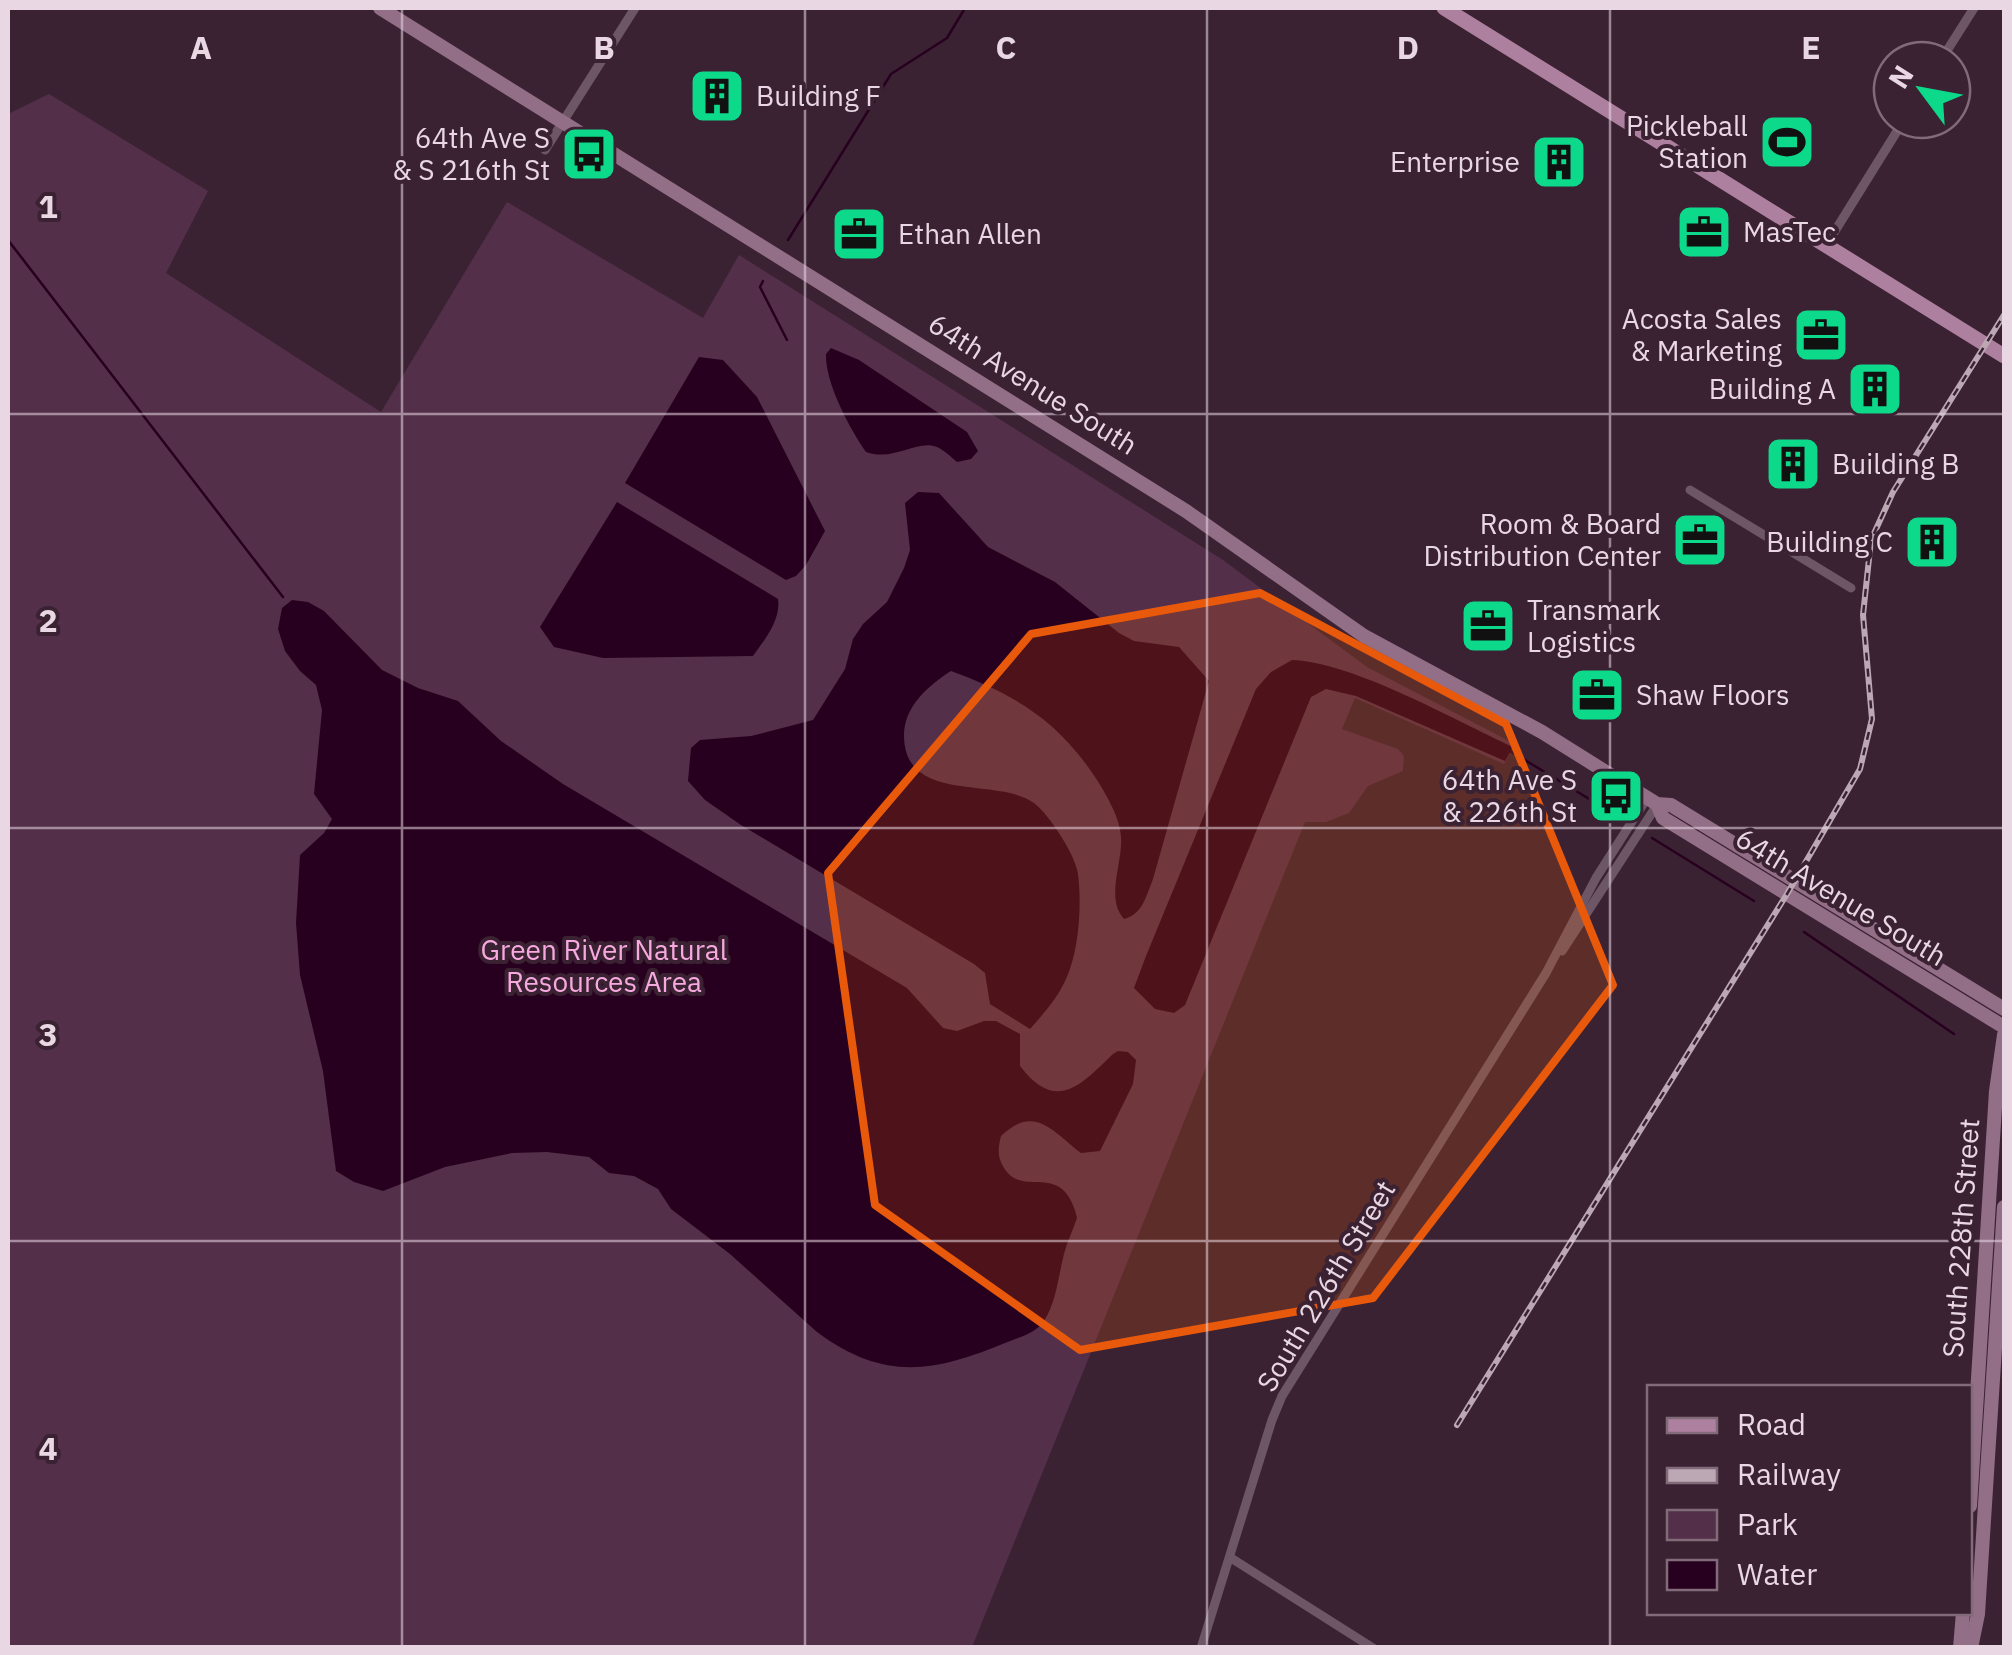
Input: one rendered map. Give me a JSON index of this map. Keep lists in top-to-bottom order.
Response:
{
  "streets": {
    "street": ["64th Avenue South", "South 228th Street", "South 226th Street"]
  },
  "crossings": [
    ["64th Avenue South", "South 226th Street"]
  ],
  "parks": ["Green River Natural Resources Area"],
  "places": {
    "building": [
      "Building F",
      "Enterprise",
      "Building A",
      "Building B",
      "Building C"
    ],
    "sports": ["Pickleball Station"],
    "bus stop": ["64th Ave S & S 216th St", "64th Ave S & 226th St"],
    "office": [
      "MasTec",
      "Ethan Allen",
      "Acosta Sales & Marketing",
      "Room & Board Distribution Center",
      "Transmark Logistics",
      "Shaw Floors"
    ]
  },
  "legend": [
    "Road",
    "Railway",
    "Park",
    "Water"
  ],
  "north": "top left",
  "grid": {
    "columns": [
      "A",
      "B",
      "C",
      "D",
      "E"
    ],
    "rows": [
      "1",
      "2",
      "3",
      "4"
    ]
  }
}
